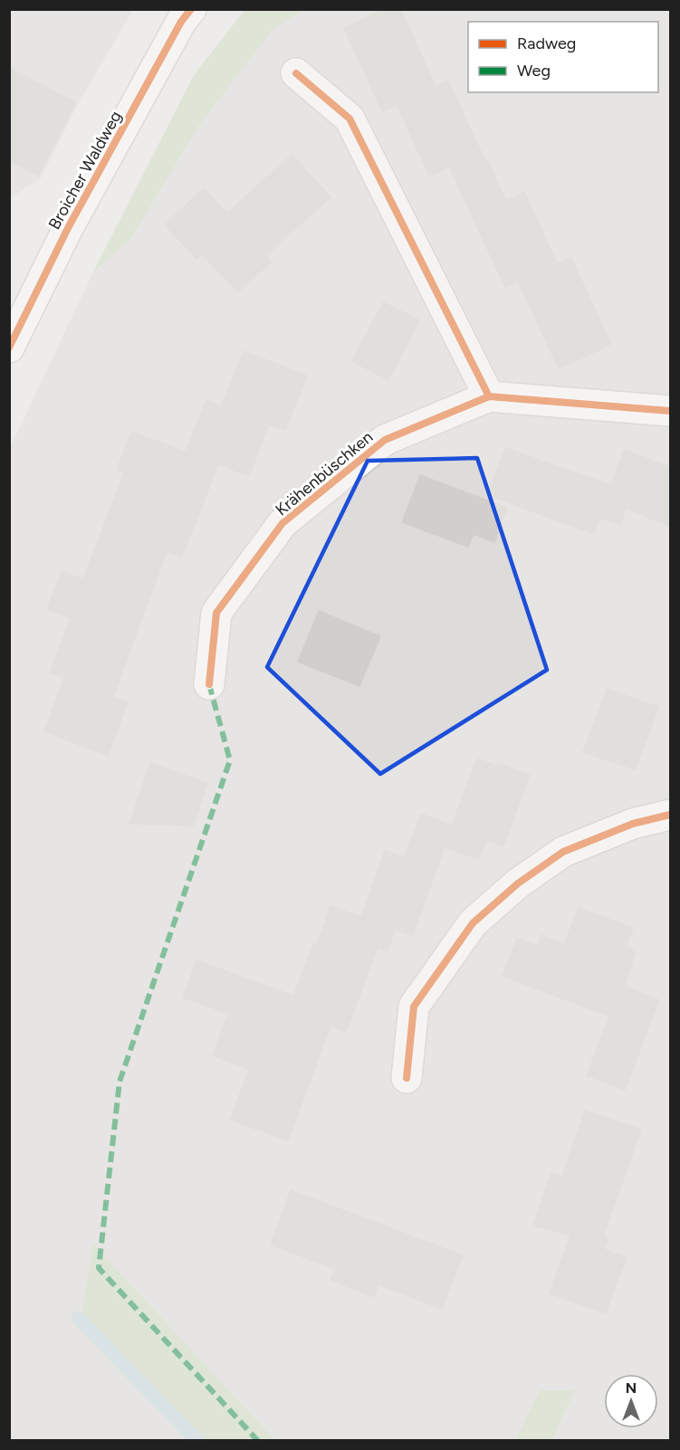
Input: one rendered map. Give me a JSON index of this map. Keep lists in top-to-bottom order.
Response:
{
  "streets": {
    "street": ["Broicher Waldweg", "Krähenbüschken"]
  },
  "legend": ["Radweg", "Weg"],
  "north": "top"
}
